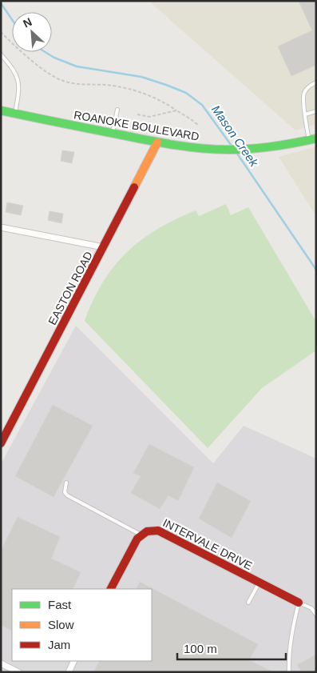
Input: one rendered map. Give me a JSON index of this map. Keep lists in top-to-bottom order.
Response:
{
  "streets": {
    "street": ["ROANOKE BOULEVARD", "EASTON ROAD", "INTERVALE DRIVE"]
  },
  "crossings": [
    ["ROANOKE BOULEVARD", "EASTON ROAD"]
  ],
  "water": ["Mason Creek"],
  "legend": ["Fast", "Slow", "Jam"],
  "scale_bar": "100 m",
  "north": "top left"
}
